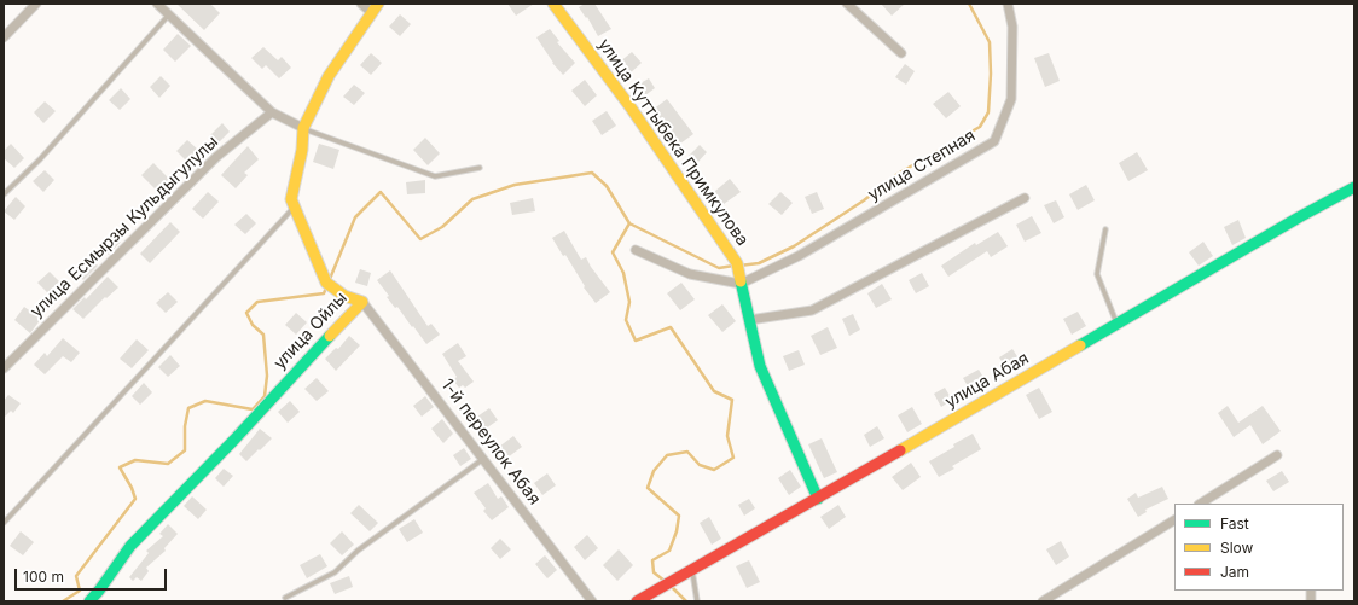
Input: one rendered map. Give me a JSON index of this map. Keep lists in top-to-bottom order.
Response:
{
  "streets": {
    "street": [
      "улица Куттыбека Примкулова",
      "улица Степная",
      "улица Есмырзы Кульдыгулулы",
      "улица Ойлы",
      "улица Абая",
      "1-й переулок Абая"
    ]
  },
  "crossings": [
    ["улица Куттыбека Примкулова", "улица Степная"],
    ["улица Куттыбека Примкулова", "улица Абая"],
    ["улица Ойлы", "1-й переулок Абая"]
  ],
  "legend": ["Fast", "Slow", "Jam"],
  "scale_bar": "100 m"
}
